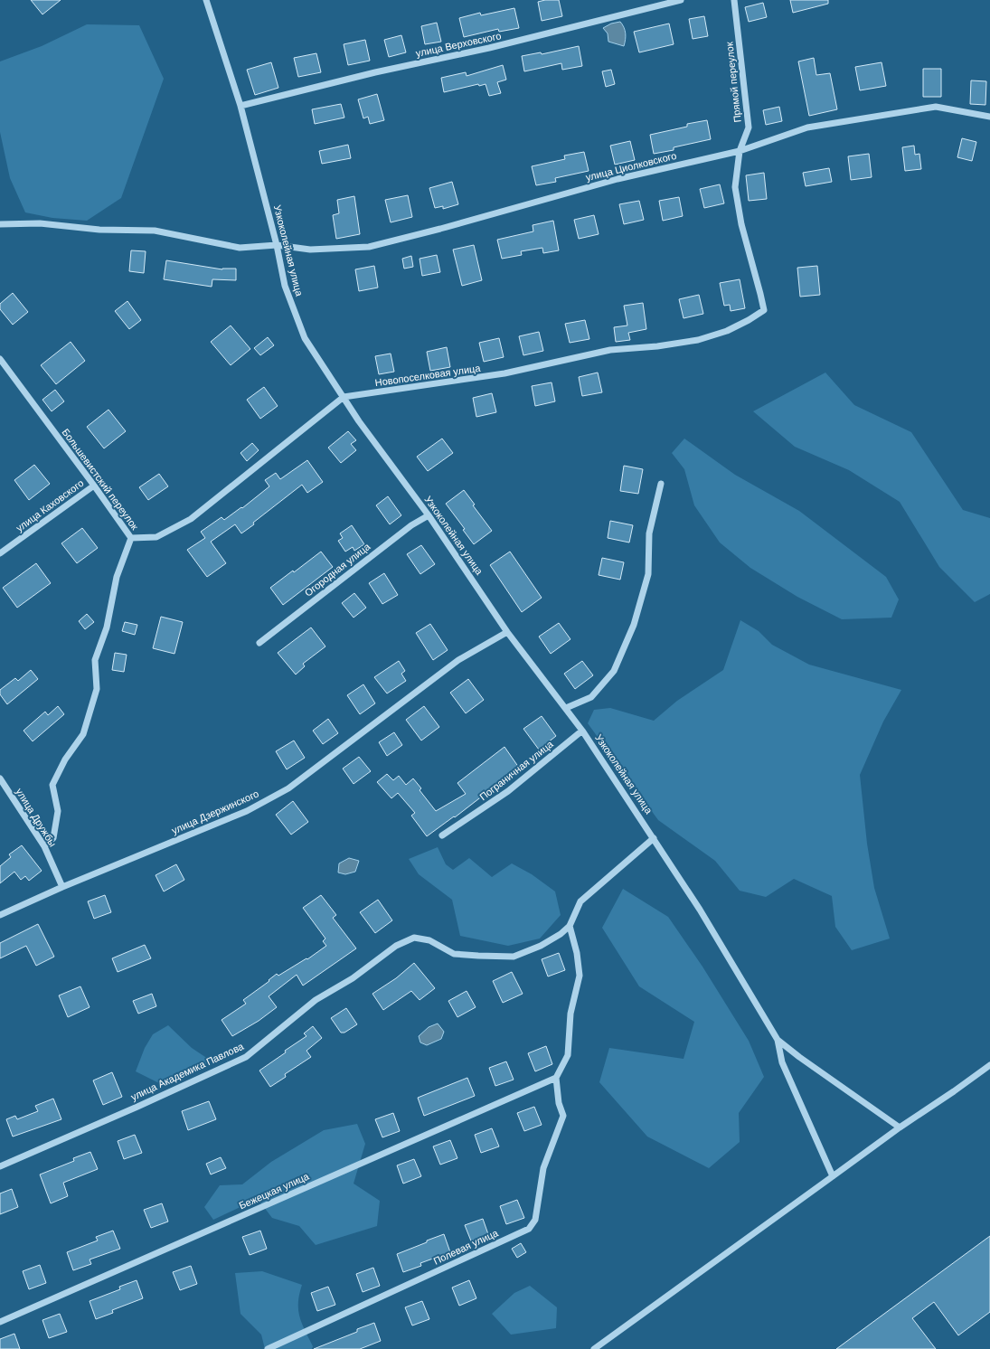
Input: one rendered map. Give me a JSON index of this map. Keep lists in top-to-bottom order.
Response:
{
  "streets": {
    "street": [
      "улица Верховского",
      "Прямой переулок",
      "улица Циолковского",
      "Узкоколейная улица",
      "Новопоселковая улица",
      "Большевистский переулок",
      "улица Каховского",
      "Огородная улица",
      "Пограничная улица",
      "улица Дзержинского",
      "улица Дружбы",
      "улица Академика Павлова",
      "Бежецкая улица",
      "Полевая улица"
    ]
  },
  "crossings": [
    ["улица Верховского", "Узкоколейная улица"],
    ["Прямой переулок", "улица Циолковского"],
    ["Прямой переулок", "Новопоселковая улица"],
    ["улица Циолковского", "Узкоколейная улица"],
    ["Узкоколейная улица", "Новопоселковая улица"],
    ["Узкоколейная улица", "Огородная улица"],
    ["Узкоколейная улица", "Пограничная улица"],
    ["Узкоколейная улица", "улица Дзержинского"],
    ["Узкоколейная улица", "улица Академика Павлова"],
    ["Большевистский переулок", "улица Каховского"],
    ["Большевистский переулок", "улица Дружбы"],
    ["улица Дзержинского", "улица Дружбы"],
    ["Бежецкая улица", "Полевая улица"]
  ]
}
